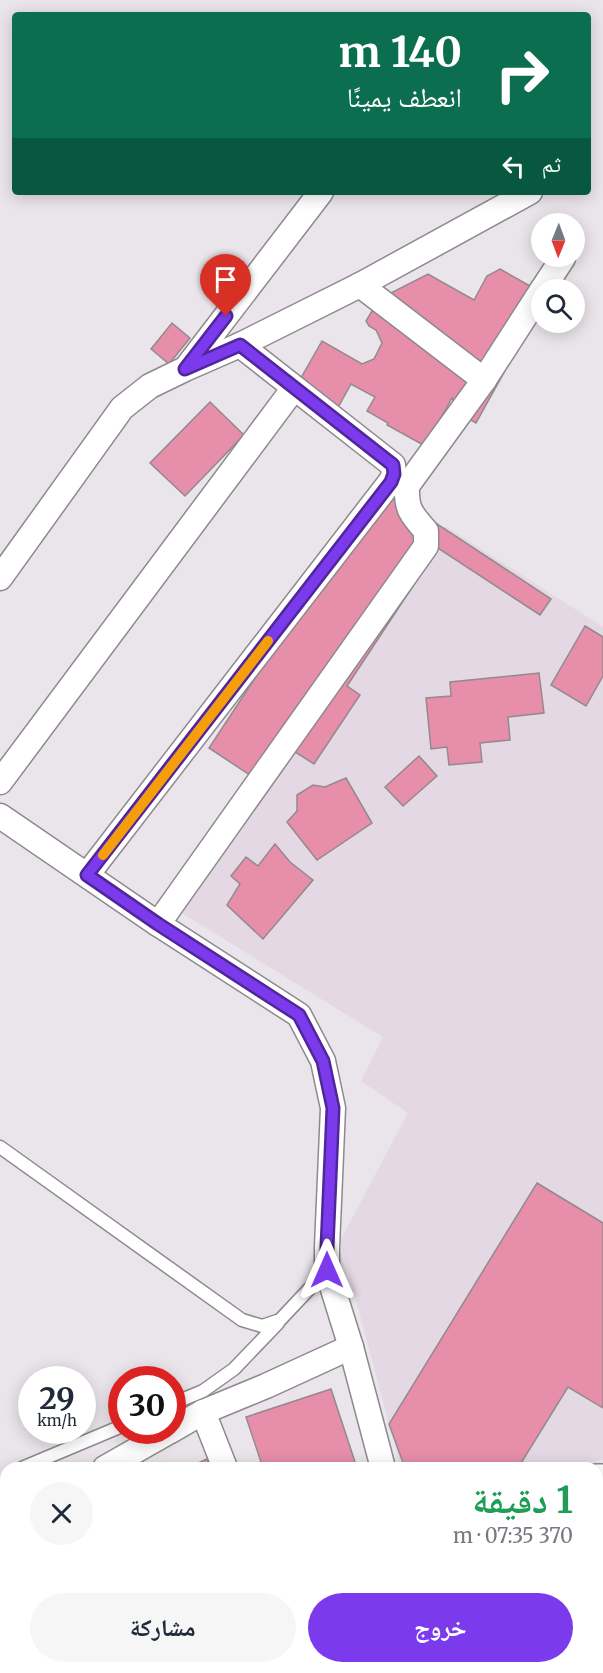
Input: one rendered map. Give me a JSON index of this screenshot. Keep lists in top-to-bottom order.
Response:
{
  "north": "bottom",
  "page": {
    "turn": ["140 m", "انعطف يمينًا"],
    "then": "ثم",
    "speed": "29 km/h",
    "limit": "30",
    "heading": ["1 دقيقة", "370 m · 07:35"],
    "buttons": ["خروج", "مشاركة"]
  }
}
